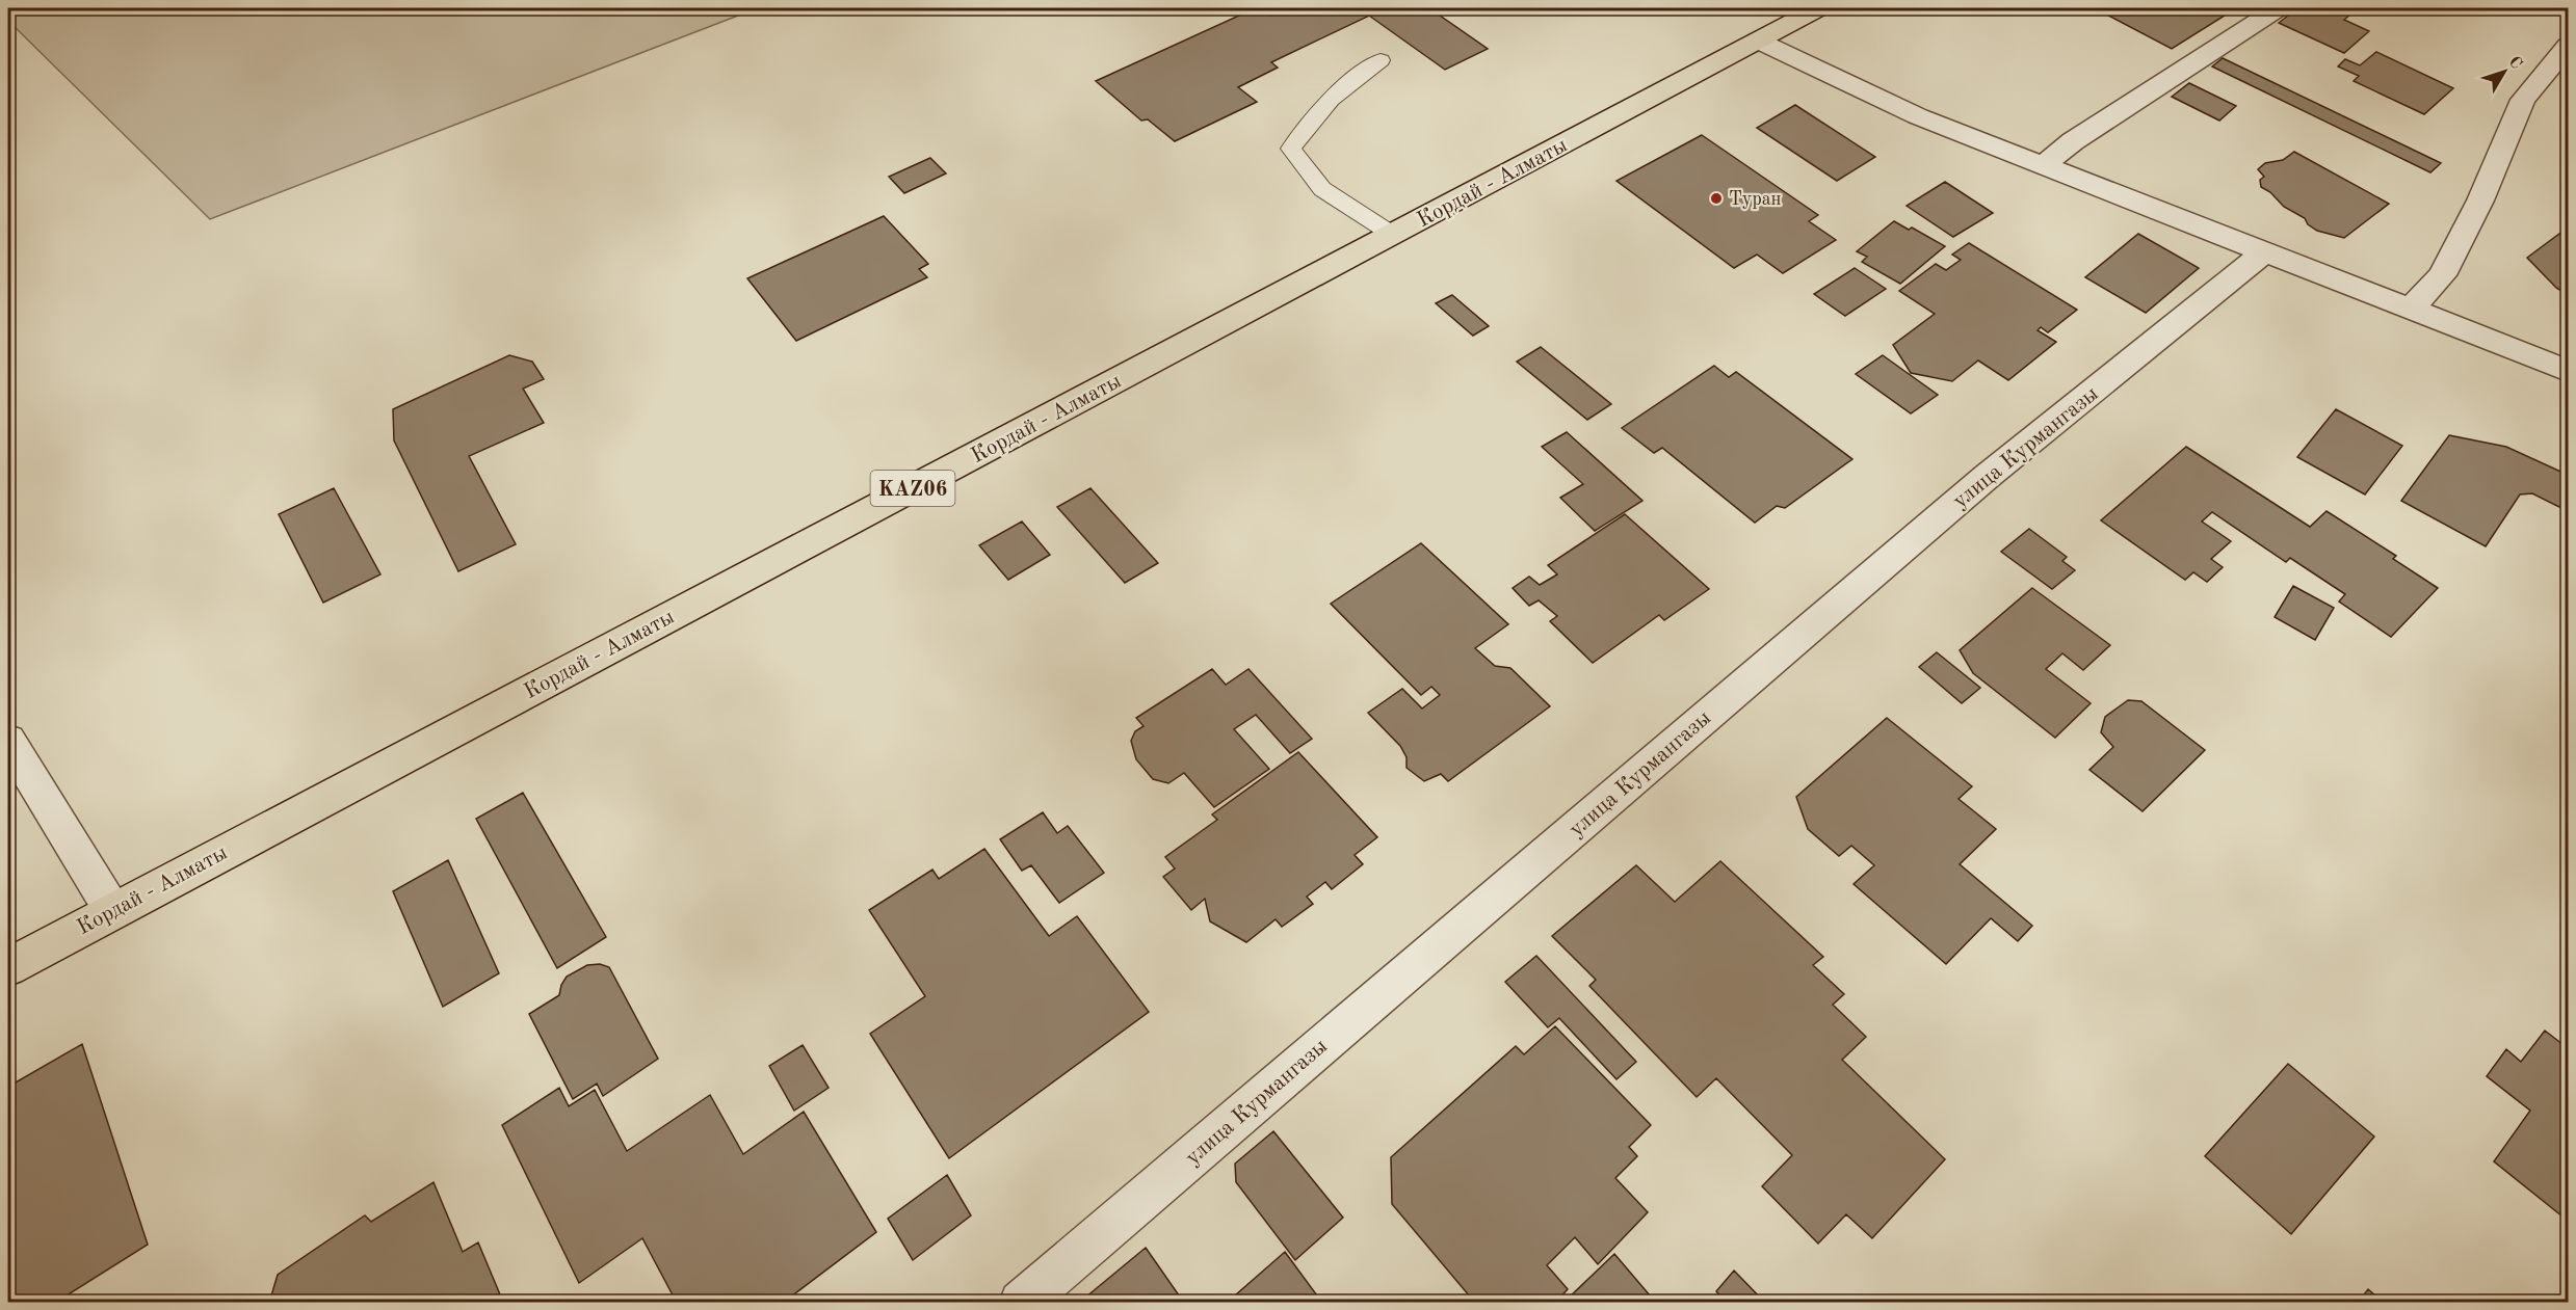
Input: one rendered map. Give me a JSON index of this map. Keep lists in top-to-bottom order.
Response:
{
  "streets": {
    "highway": ["Кордай - Алматы", "KAZ06"],
    "street": ["улица Курмангазы"]
  },
  "places": ["Туран"],
  "north": "top right"
}
